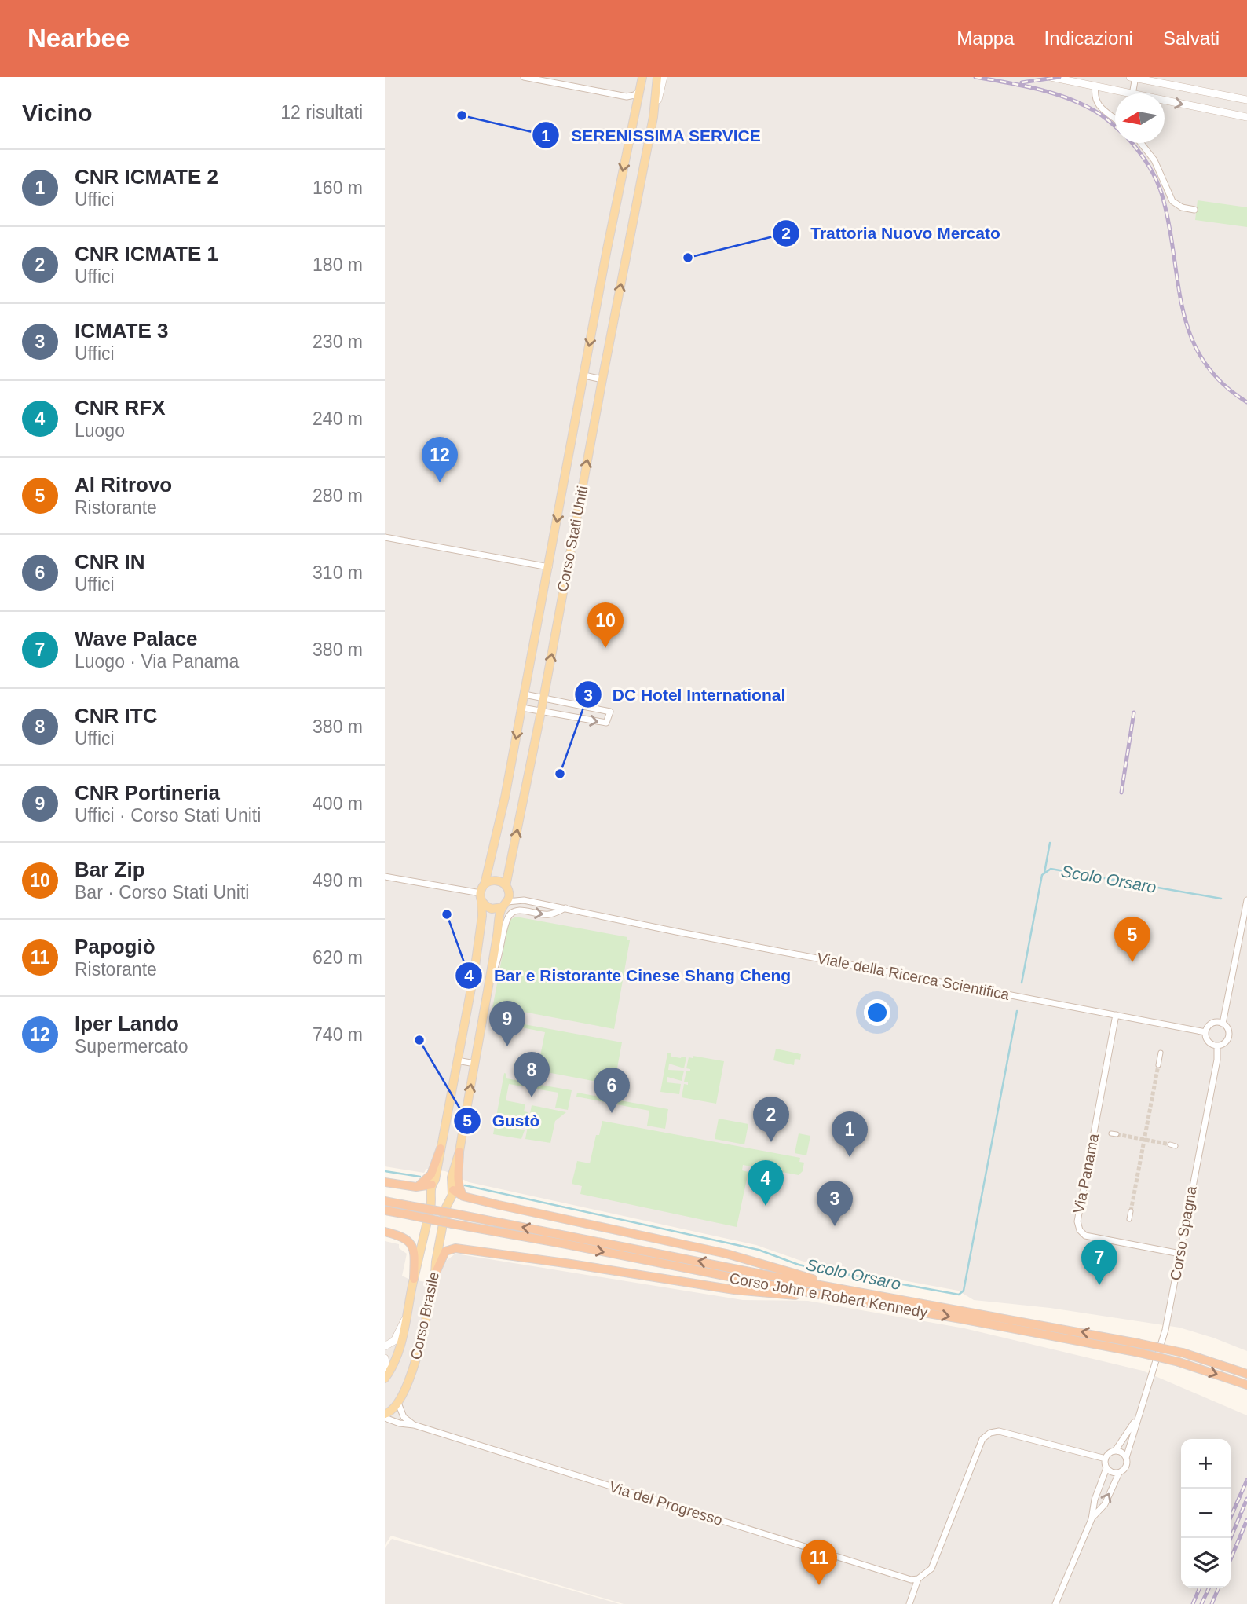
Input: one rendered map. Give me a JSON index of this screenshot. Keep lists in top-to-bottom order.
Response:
{
  "streets": {
    "highway": ["Corso John e Robert Kennedy"],
    "main road": ["Corso Stati Uniti", "Corso Brasile"],
    "street": [
      "Viale della Ricerca Scientifica",
      "Via Panama",
      "Corso Spagna",
      "Via del Progresso"
    ]
  },
  "crossings": [
    ["Corso Stati Uniti", "Viale della Ricerca Scientifica"],
    ["Viale della Ricerca Scientifica", "Via Panama"],
    ["Viale della Ricerca Scientifica", "Corso Spagna"],
    ["Via Panama", "Corso Spagna"],
    ["Corso Brasile", "Via del Progresso"]
  ],
  "water": ["Scolo Orsaro"],
  "places": [
    "SERENISSIMA SERVICE",
    "Trattoria Nuovo Mercato",
    "DC Hotel International",
    "Bar e Ristorante Cinese Shang Cheng",
    "Gustò"
  ],
  "north": "left",
  "page": {
    "header": "Nearbee",
    "nav": ["Mappa", "Indicazioni", "Salvati"],
    "heading": ["Vicino", "12 risultati"],
    "list": [
      {
        "mark": "1",
        "name": "CNR ICMATE 2",
        "note": "Uffici",
        "value": "160 m"
      },
      {
        "mark": "2",
        "name": "CNR ICMATE 1",
        "note": "Uffici",
        "value": "180 m"
      },
      {
        "mark": "3",
        "name": "ICMATE 3",
        "note": "Uffici",
        "value": "230 m"
      },
      {
        "mark": "4",
        "name": "CNR RFX",
        "note": "Luogo",
        "value": "240 m"
      },
      {
        "mark": "5",
        "name": "Al Ritrovo",
        "note": "Ristorante",
        "value": "280 m"
      },
      {
        "mark": "6",
        "name": "CNR IN",
        "note": "Uffici",
        "value": "310 m"
      },
      {
        "mark": "7",
        "name": "Wave Palace",
        "note": "Luogo · Via Panama",
        "value": "380 m"
      },
      {
        "mark": "8",
        "name": "CNR ITC",
        "note": "Uffici",
        "value": "380 m"
      },
      {
        "mark": "9",
        "name": "CNR Portineria",
        "note": "Uffici · Corso Stati Uniti",
        "value": "400 m"
      },
      {
        "mark": "10",
        "name": "Bar Zip",
        "note": "Bar · Corso Stati Uniti",
        "value": "490 m"
      },
      {
        "mark": "11",
        "name": "Papogiò",
        "note": "Ristorante",
        "value": "620 m"
      },
      {
        "mark": "12",
        "name": "Iper Lando",
        "note": "Supermercato",
        "value": "740 m"
      }
    ],
    "pins": [
      "12",
      "10",
      "5",
      "9",
      "8",
      "6",
      "2",
      "1",
      "4",
      "3",
      "7",
      "11"
    ],
    "map_buttons": ["+", "−"]
  }
}
